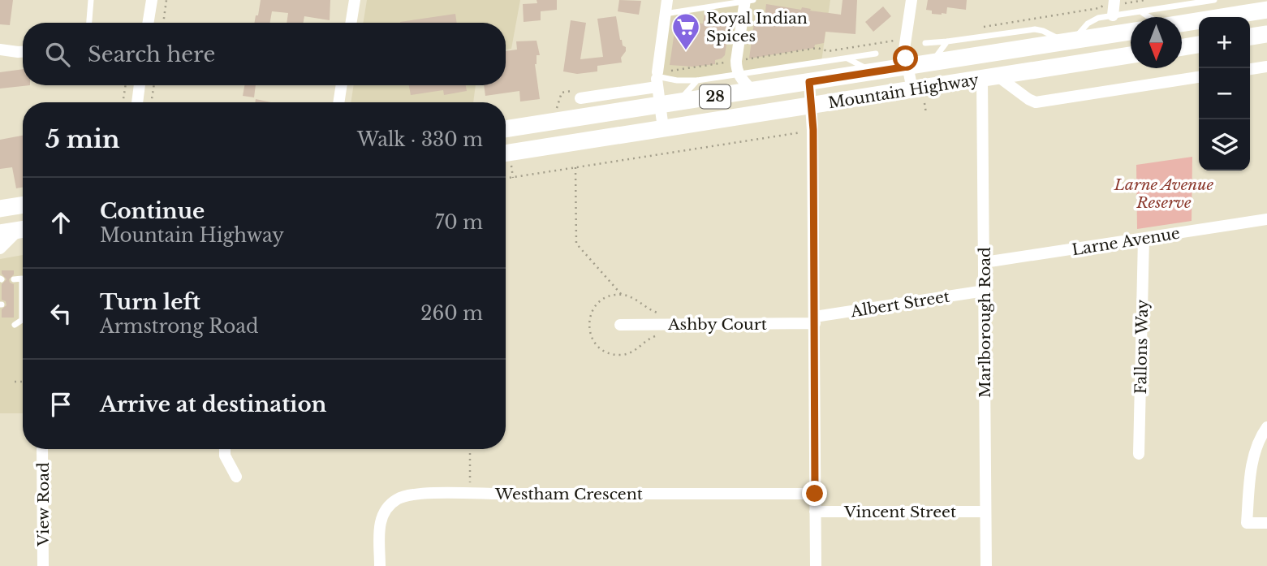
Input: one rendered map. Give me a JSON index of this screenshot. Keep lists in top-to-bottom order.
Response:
{
  "streets": {
    "main road": ["Mountain Highway", "28"],
    "street": [
      "Larne Avenue",
      "Albert Street",
      "Marlborough Road",
      "Ashby Court",
      "Fallons Way",
      "Westham Crescent",
      "View Road",
      "Vincent Street"
    ]
  },
  "crossings": [
    ["Mountain Highway", "Marlborough Road"],
    ["Larne Avenue", "Marlborough Road"],
    ["Larne Avenue", "Fallons Way"],
    ["Albert Street", "Marlborough Road"],
    ["Albert Street", "Ashby Court"],
    ["Marlborough Road", "Vincent Street"]
  ],
  "parks": ["Larne Avenue Reserve"],
  "places": {
    "supermarket": ["Royal Indian Spices"]
  },
  "north": "bottom",
  "page": {
    "map_buttons": ["+", "−"],
    "search": "Search here",
    "heading": ["5 min", "Walk · 330 m"],
    "list": [
      ["Continue", "Mountain Highway", "70 m"],
      ["Turn left", "Armstrong Road", "260 m"],
      "Arrive at destination"
    ]
  }
}
